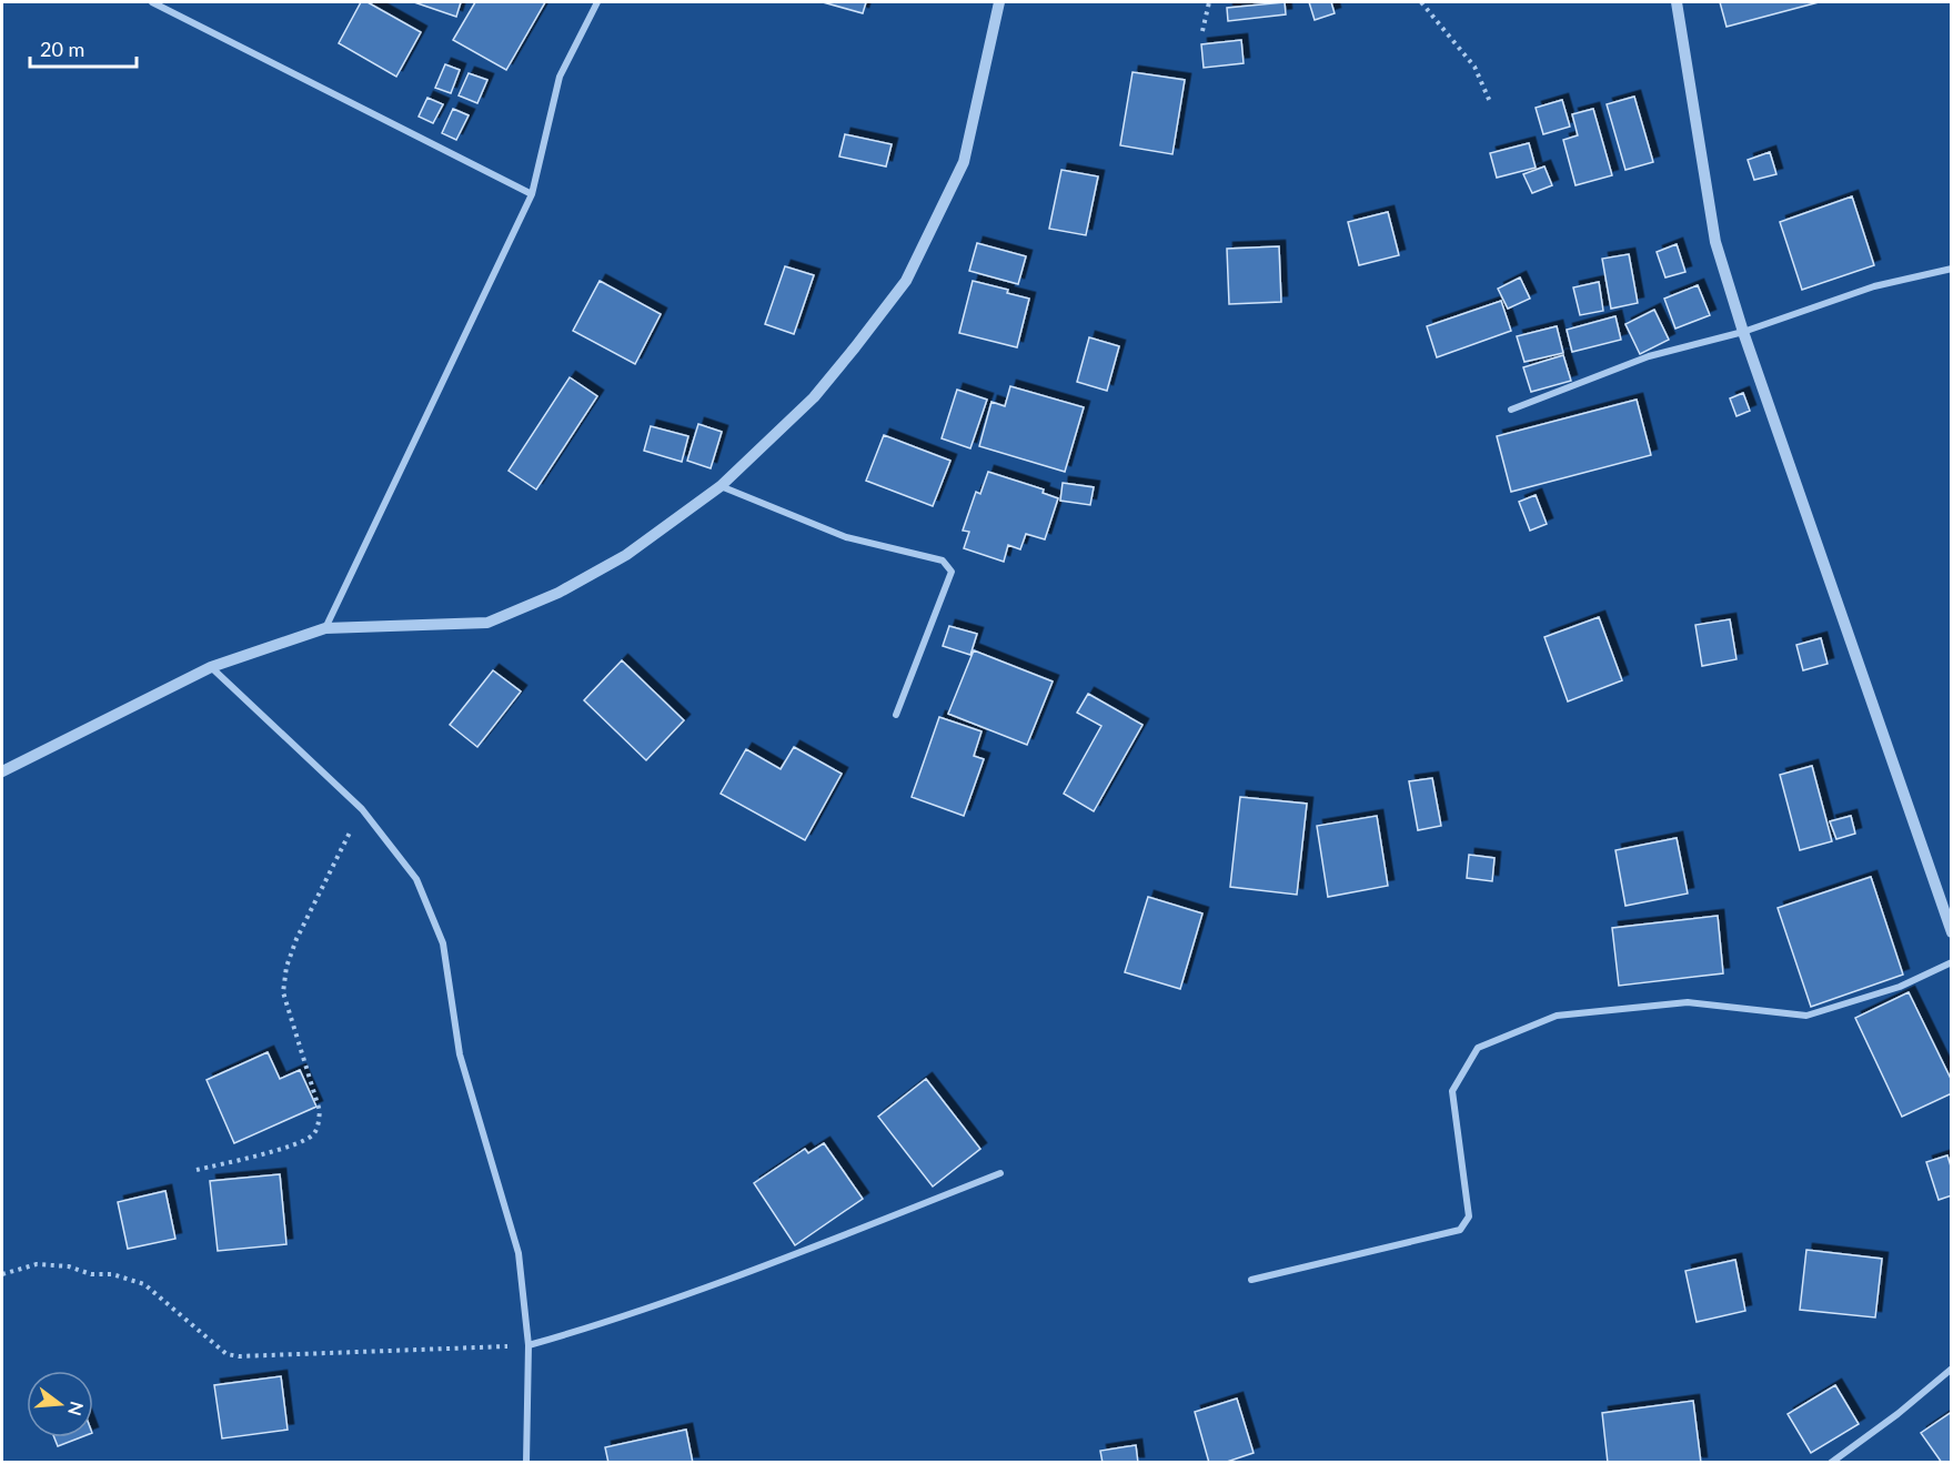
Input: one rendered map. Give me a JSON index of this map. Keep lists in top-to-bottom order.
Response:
{
  "scale_bar": "20 m",
  "north": "right"
}
